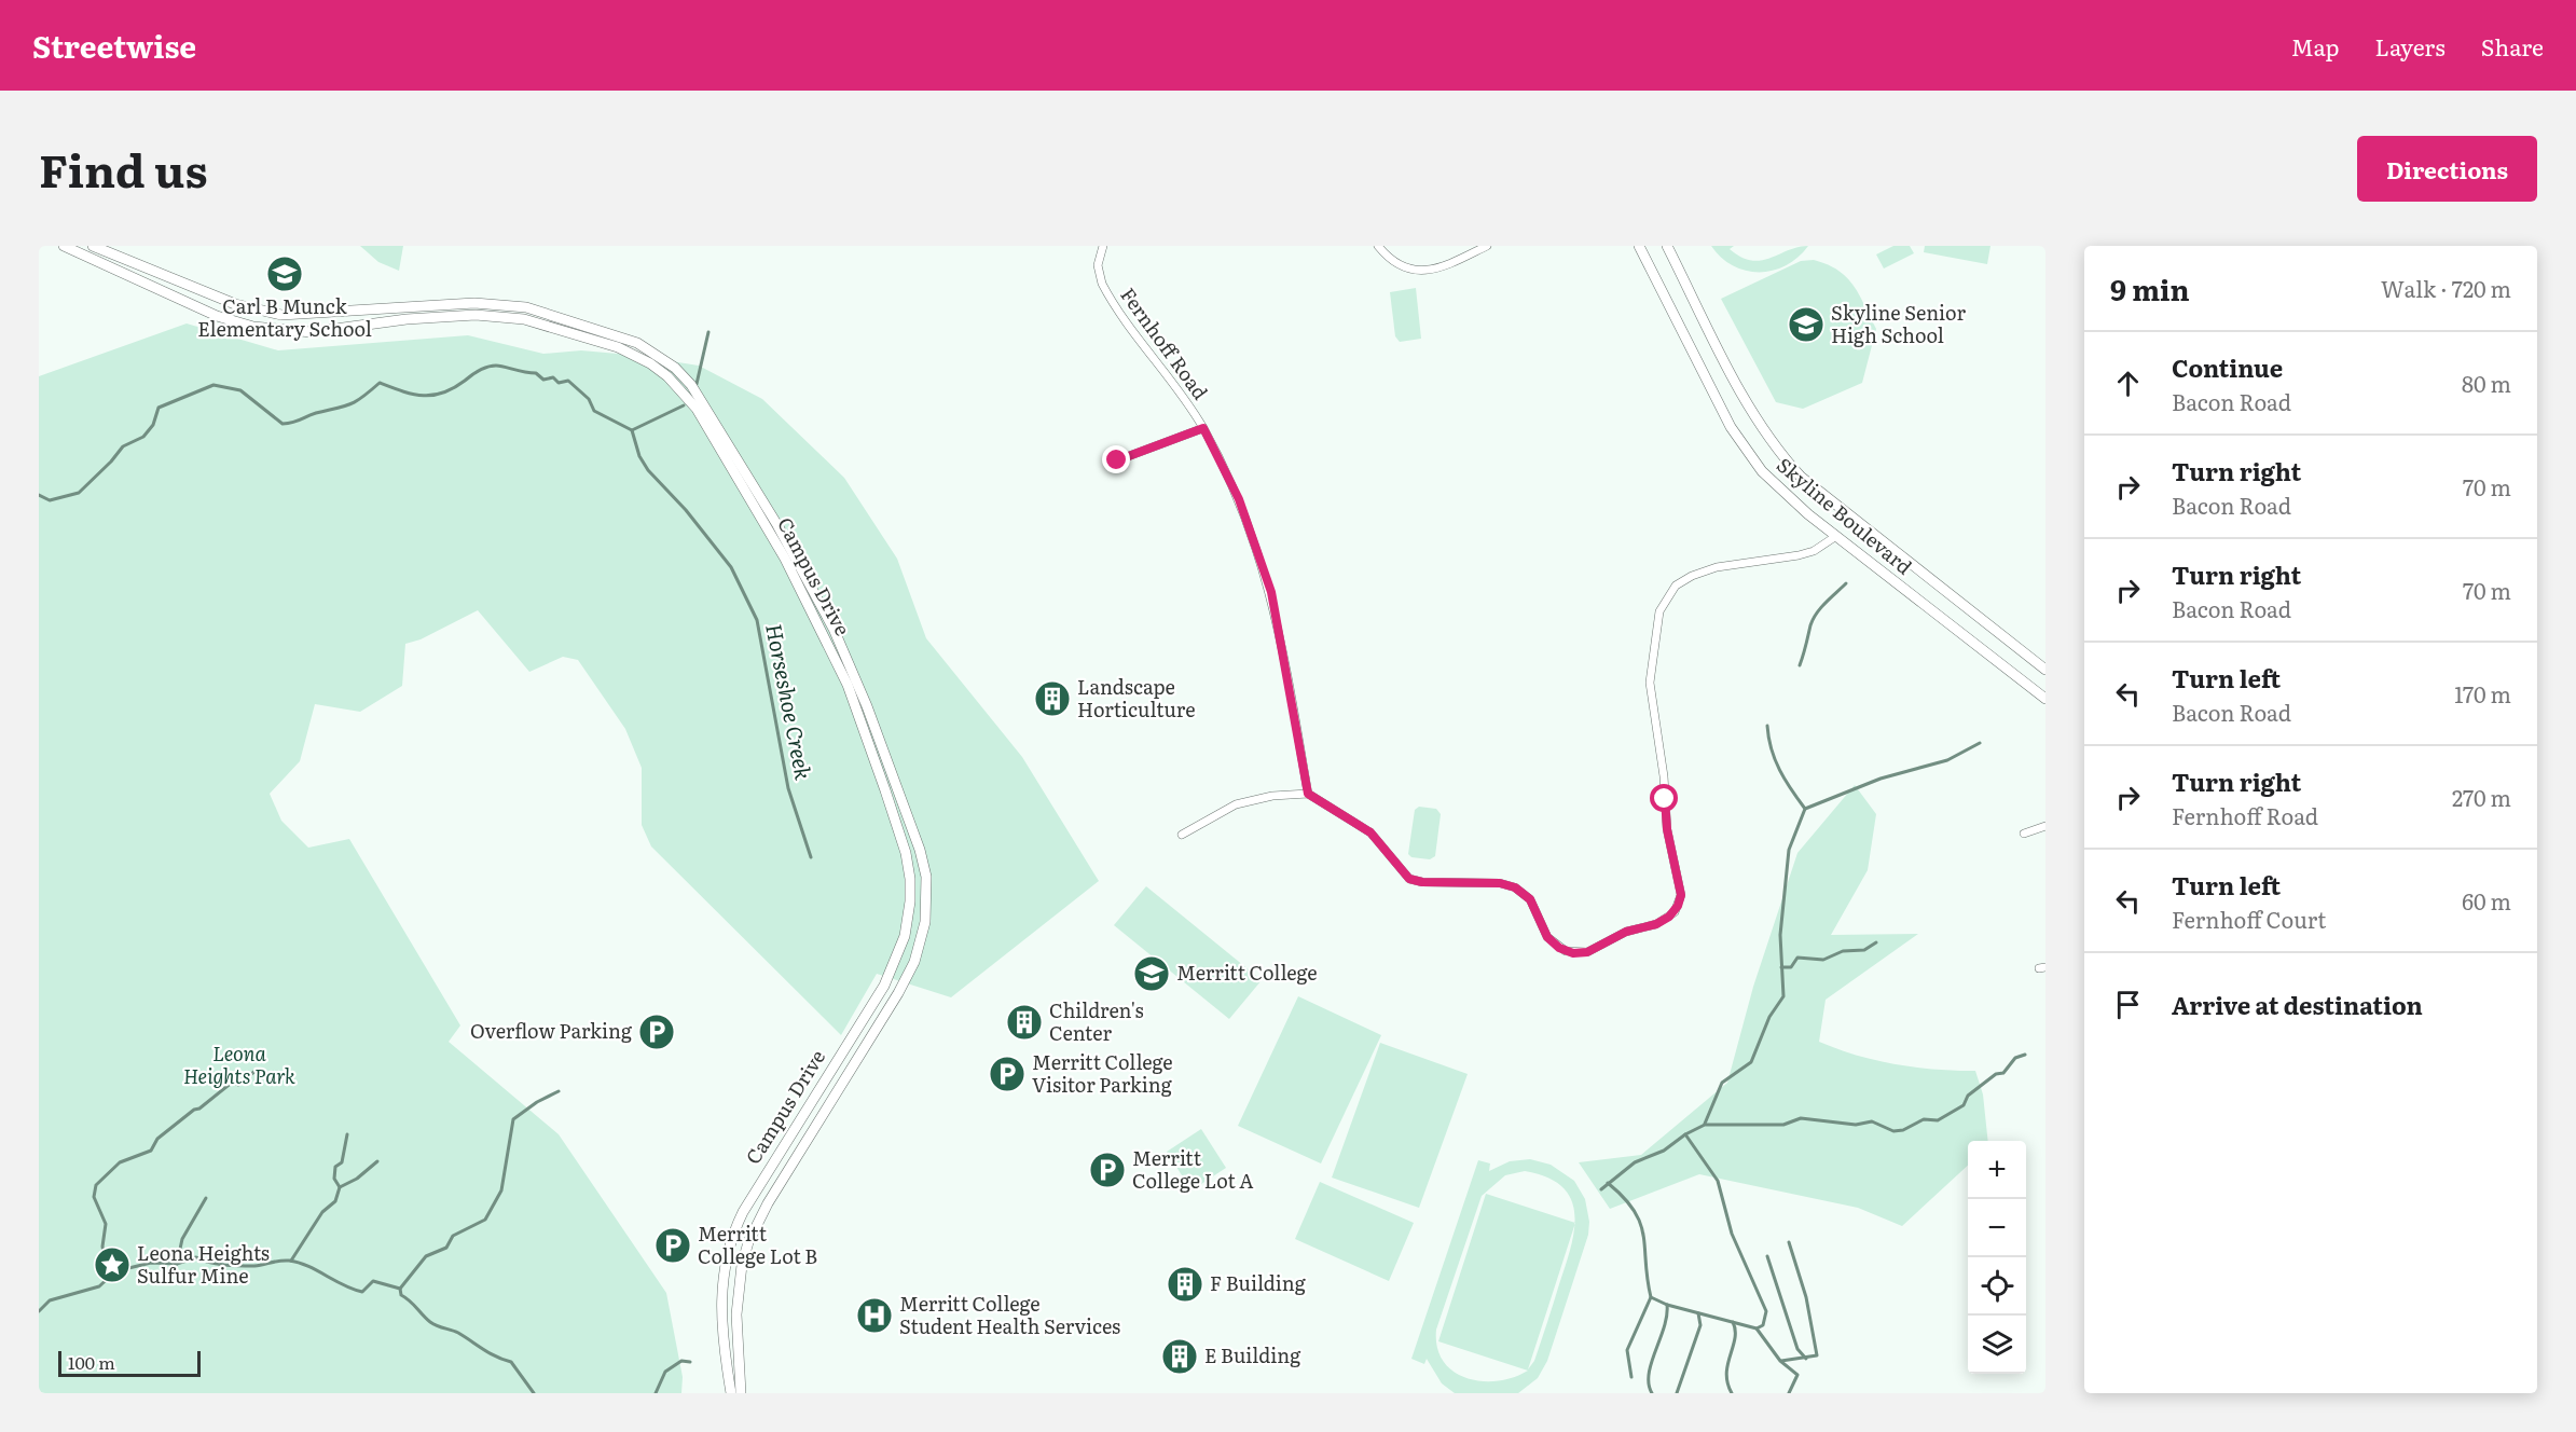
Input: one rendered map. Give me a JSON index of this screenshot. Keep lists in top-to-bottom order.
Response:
{
  "streets": {
    "street": ["Fernhoff Road", "Skyline Boulevard", "Campus Drive"]
  },
  "water": ["Horseshoe Creek"],
  "parks": ["Leona Heights Park"],
  "places": {
    "school or university": ["Carl B Munck Elementary School", "Skyline Senior High School", "Merritt College"],
    "building": [
      "Landscape Horticulture",
      "Children's Center",
      "F Building",
      "E Building"
    ],
    "parking": [
      "Overflow Parking",
      "Merritt College Visitor Parking",
      "Merritt College Lot A",
      "Merritt College Lot B"
    ],
    "place": ["Leona Heights Sulfur Mine"],
    "hospital": ["Merritt College Student Health Services"]
  },
  "scale_bar": "100 m",
  "page": {
    "header": "Streetwise",
    "nav": ["Map", "Layers", "Share"],
    "title": "Find us",
    "buttons": "Directions",
    "heading": ["9 min", "Walk · 720 m"],
    "list": [
      ["Continue", "Bacon Road", "80 m"],
      ["Turn right", "Bacon Road", "70 m"],
      ["Turn right", "Bacon Road", "70 m"],
      ["Turn left", "Bacon Road", "170 m"],
      ["Turn right", "Fernhoff Road", "270 m"],
      ["Turn left", "Fernhoff Court", "60 m"],
      "Arrive at destination"
    ],
    "map_buttons": ["+", "−"],
    "scale": "100 m"
  }
}
